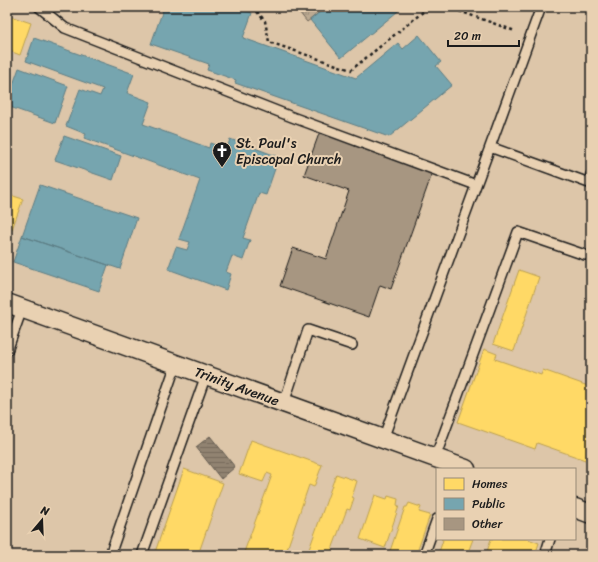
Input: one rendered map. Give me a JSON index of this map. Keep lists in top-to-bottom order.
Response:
{
  "streets": {
    "street": ["Trinity Avenue"]
  },
  "places": {
    "church": ["St. Paul's Episcopal Church"]
  },
  "legend": ["Homes", "Public", "Other"],
  "scale_bar": "20 m",
  "north": "top"
}
